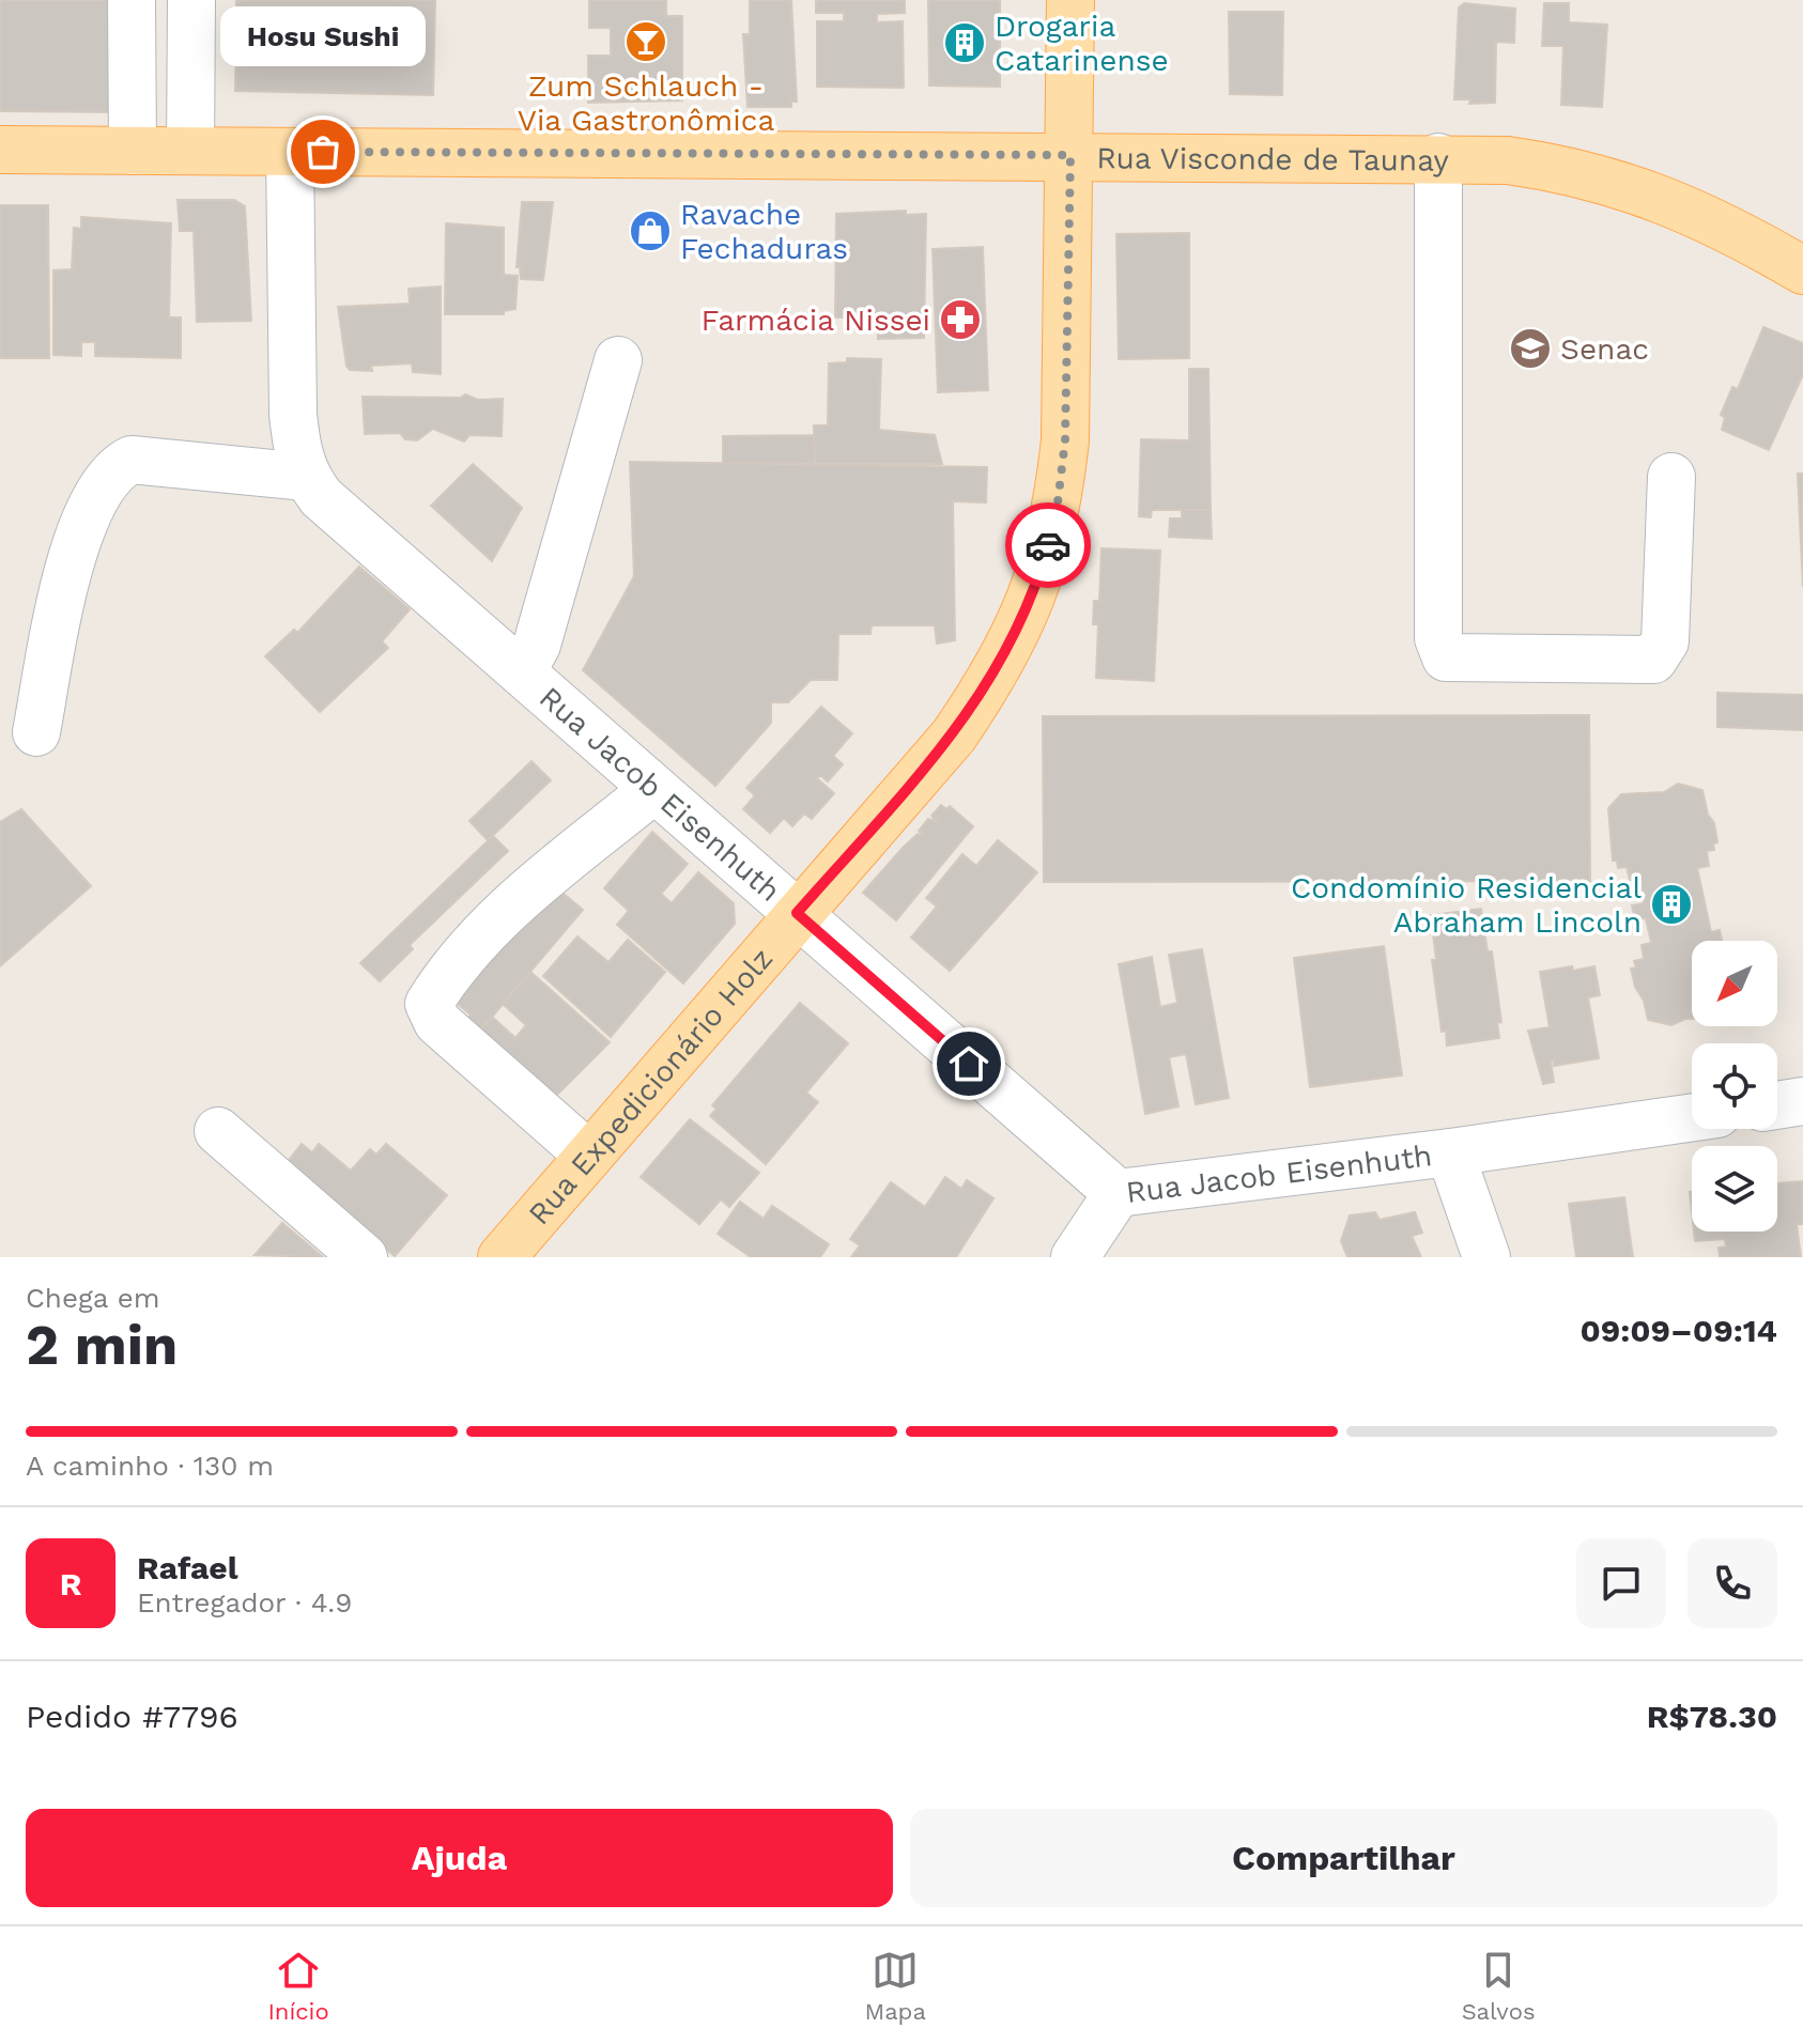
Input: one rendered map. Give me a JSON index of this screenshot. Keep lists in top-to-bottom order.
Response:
{
  "streets": {
    "main road": ["Rua Visconde de Taunay", "Rua Expedicionário Holz"],
    "street": ["Rua Jacob Eisenhuth"]
  },
  "crossings": [
    ["Rua Visconde de Taunay", "Rua Jacob Eisenhuth"],
    ["Rua Visconde de Taunay", "Rua Expedicionário Holz"],
    ["Rua Jacob Eisenhuth", "Rua Expedicionário Holz"]
  ],
  "places": {
    "bar": ["Zum Schlauch - Via Gastronômica"],
    "building": ["Drogaria Catarinense", "Condomínio Residencial Abraham Lincoln"],
    "other": ["Hosu Sushi"],
    "shop": ["Ravache Fechaduras"],
    "pharmacy": ["Farmácia Nissei"],
    "school or university": ["Senac"]
  },
  "north": "bottom left",
  "page": {
    "bubble": "Hosu Sushi",
    "heading": ["2 min", "Chega em", "09:09–09:14"],
    "panel": [
      "Rafael",
      "Entregador · 4.9",
      "Pedido #7796",
      "R$78.30"
    ],
    "bar": "A caminho · 130 m",
    "round": "R",
    "buttons": ["Ajuda", "Compartilhar"],
    "tabs": ["Início", "Mapa", "Salvos"]
  }
}
